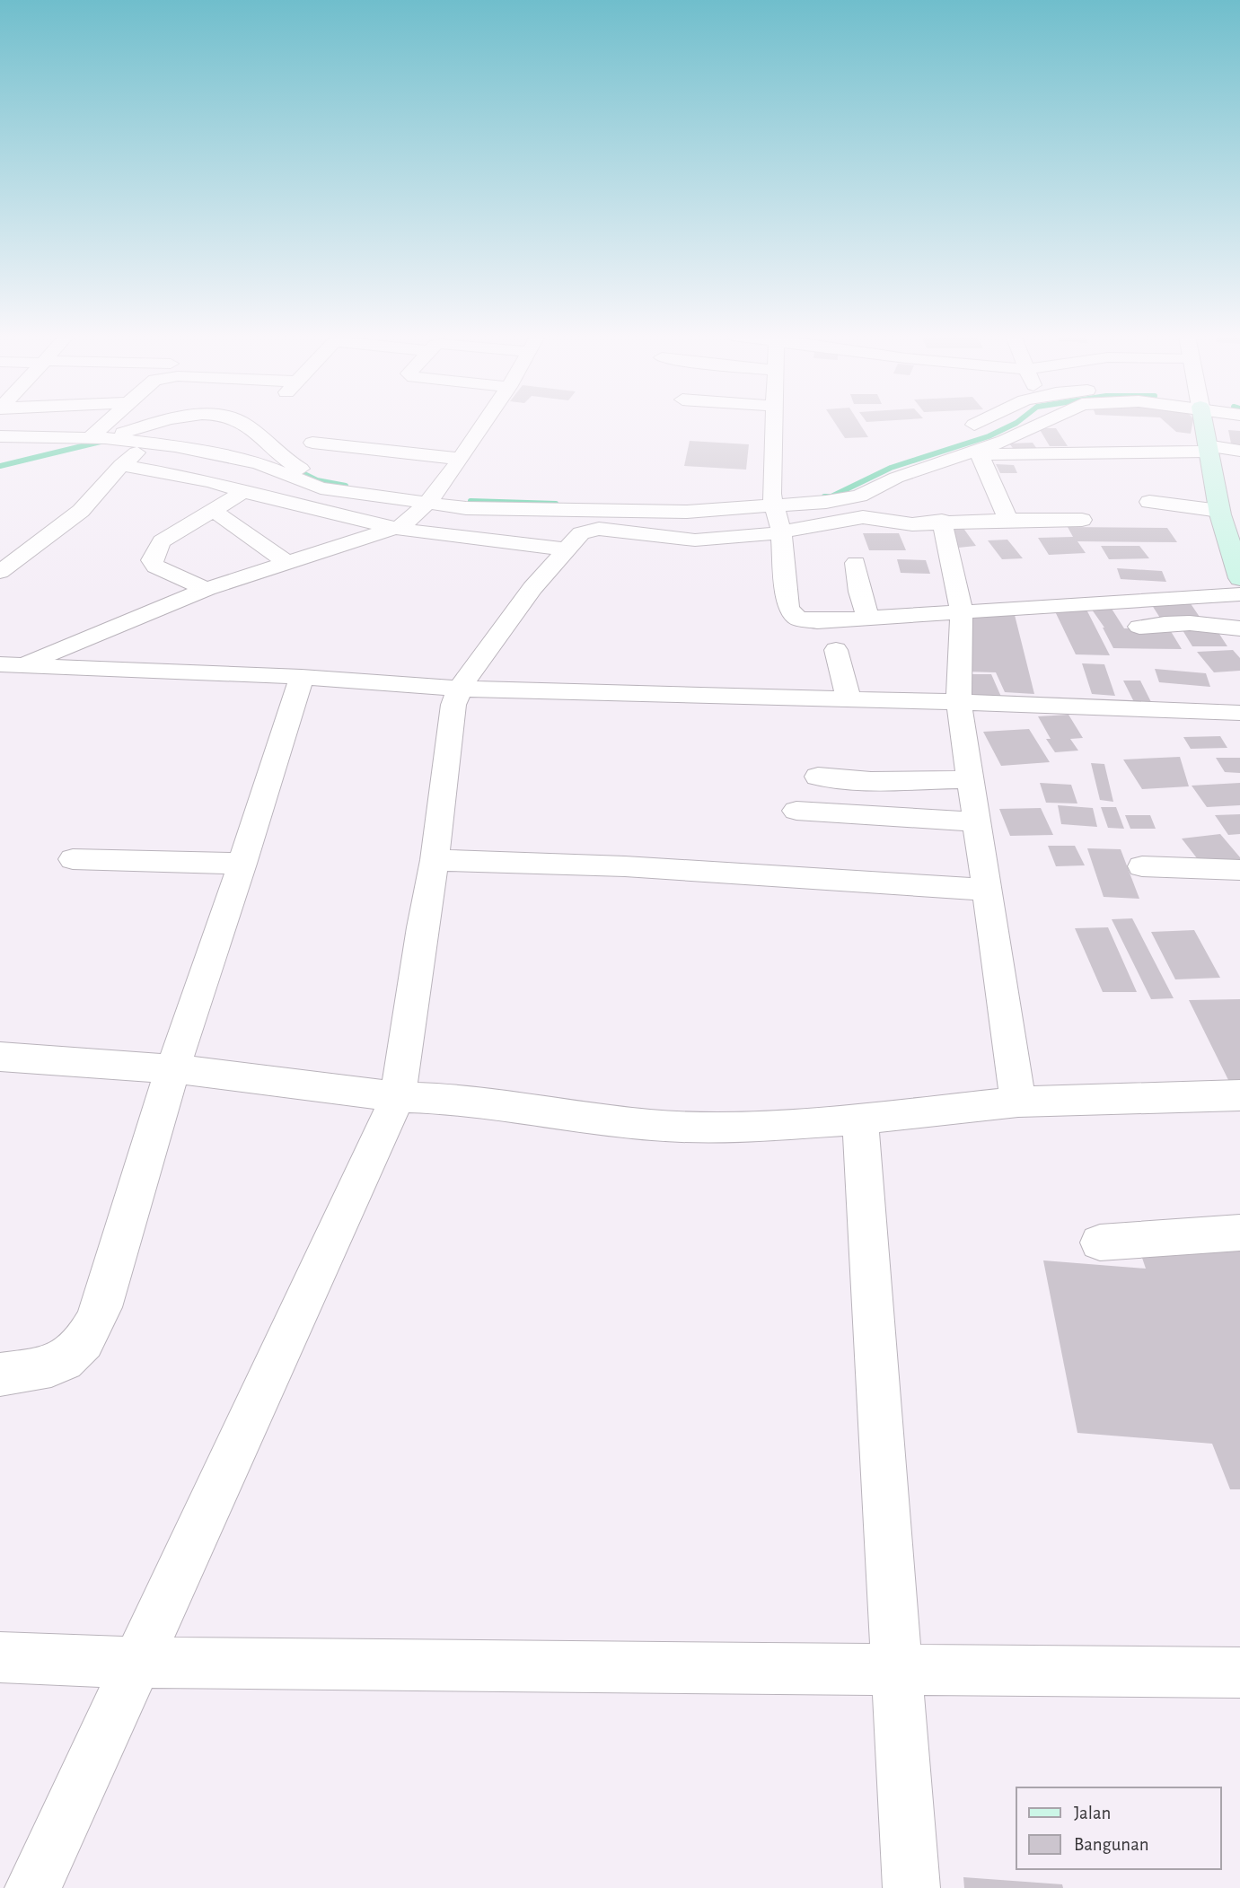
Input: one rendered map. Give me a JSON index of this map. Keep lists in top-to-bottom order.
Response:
{
  "legend": ["Jalan", "Bangunan"]
}
